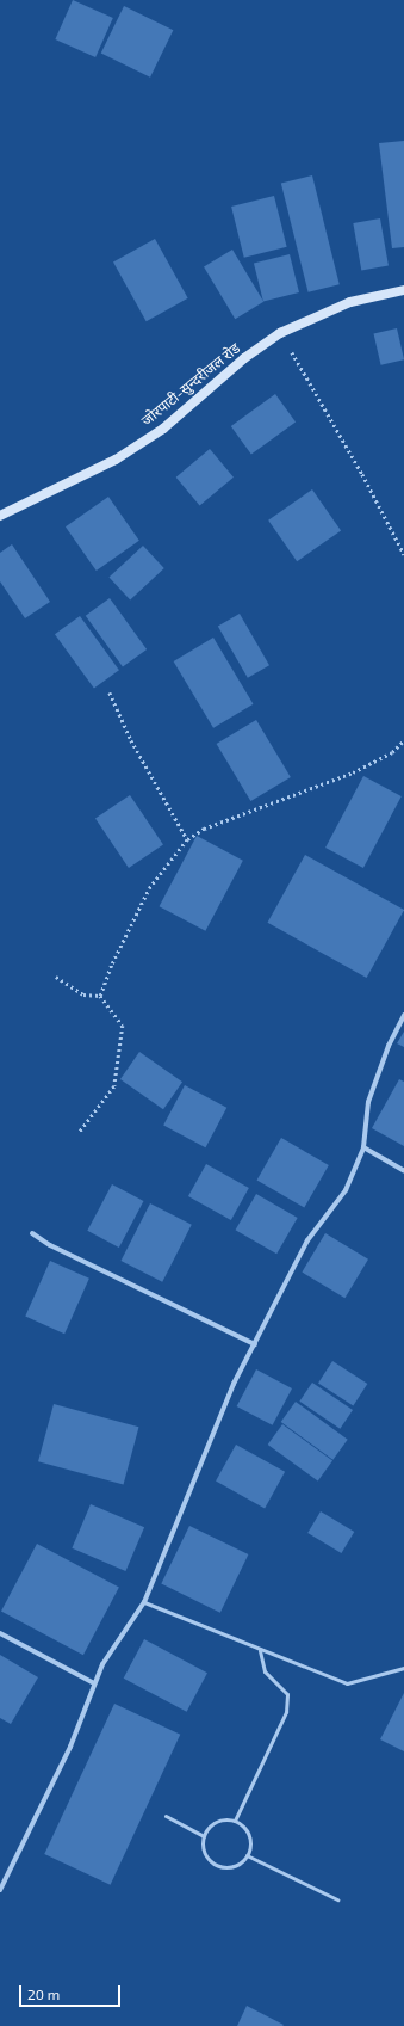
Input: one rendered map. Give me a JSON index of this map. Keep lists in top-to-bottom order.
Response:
{
  "streets": {
    "main road": ["जोरपाटी-सुन्दरीजल रोड"]
  },
  "scale_bar": "20 m"
}
